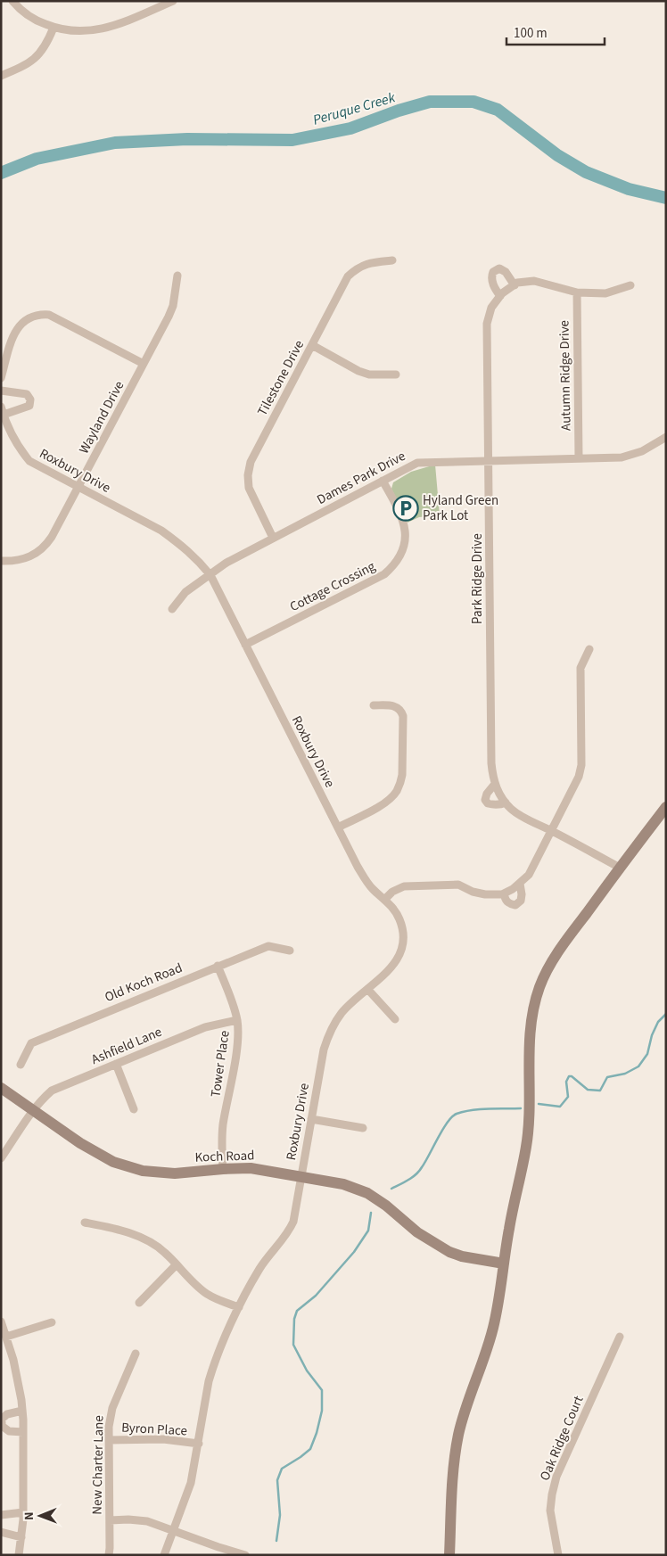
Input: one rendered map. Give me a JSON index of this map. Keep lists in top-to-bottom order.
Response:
{
  "streets": {
    "main road": ["Koch Road"],
    "street": [
      "Autumn Ridge Drive",
      "Tilestone Drive",
      "Wayland Drive",
      "Roxbury Drive",
      "Dames Park Drive",
      "Park Ridge Drive",
      "Cottage Crossing",
      "Old Koch Road",
      "Ashfield Lane",
      "Tower Place",
      "Byron Place",
      "Oak Ridge Court",
      "New Charter Lane"
    ]
  },
  "crossings": [
    ["Autumn Ridge Drive", "Dames Park Drive"],
    ["Autumn Ridge Drive", "Park Ridge Drive"],
    ["Tilestone Drive", "Dames Park Drive"],
    ["Wayland Drive", "Roxbury Drive"],
    ["Roxbury Drive", "Dames Park Drive"],
    ["Roxbury Drive", "Cottage Crossing"],
    ["Roxbury Drive", "Koch Road"],
    ["Roxbury Drive", "Byron Place"],
    ["Dames Park Drive", "Park Ridge Drive"],
    ["Dames Park Drive", "Cottage Crossing"],
    ["Old Koch Road", "Tower Place"],
    ["Ashfield Lane", "Tower Place"],
    ["Ashfield Lane", "Koch Road"],
    ["Tower Place", "Koch Road"],
    ["Byron Place", "New Charter Lane"]
  ],
  "water": ["Peruque Creek"],
  "places": {
    "parking": ["Hyland Green Park Lot"]
  },
  "scale_bar": "100 m",
  "north": "left"
}
